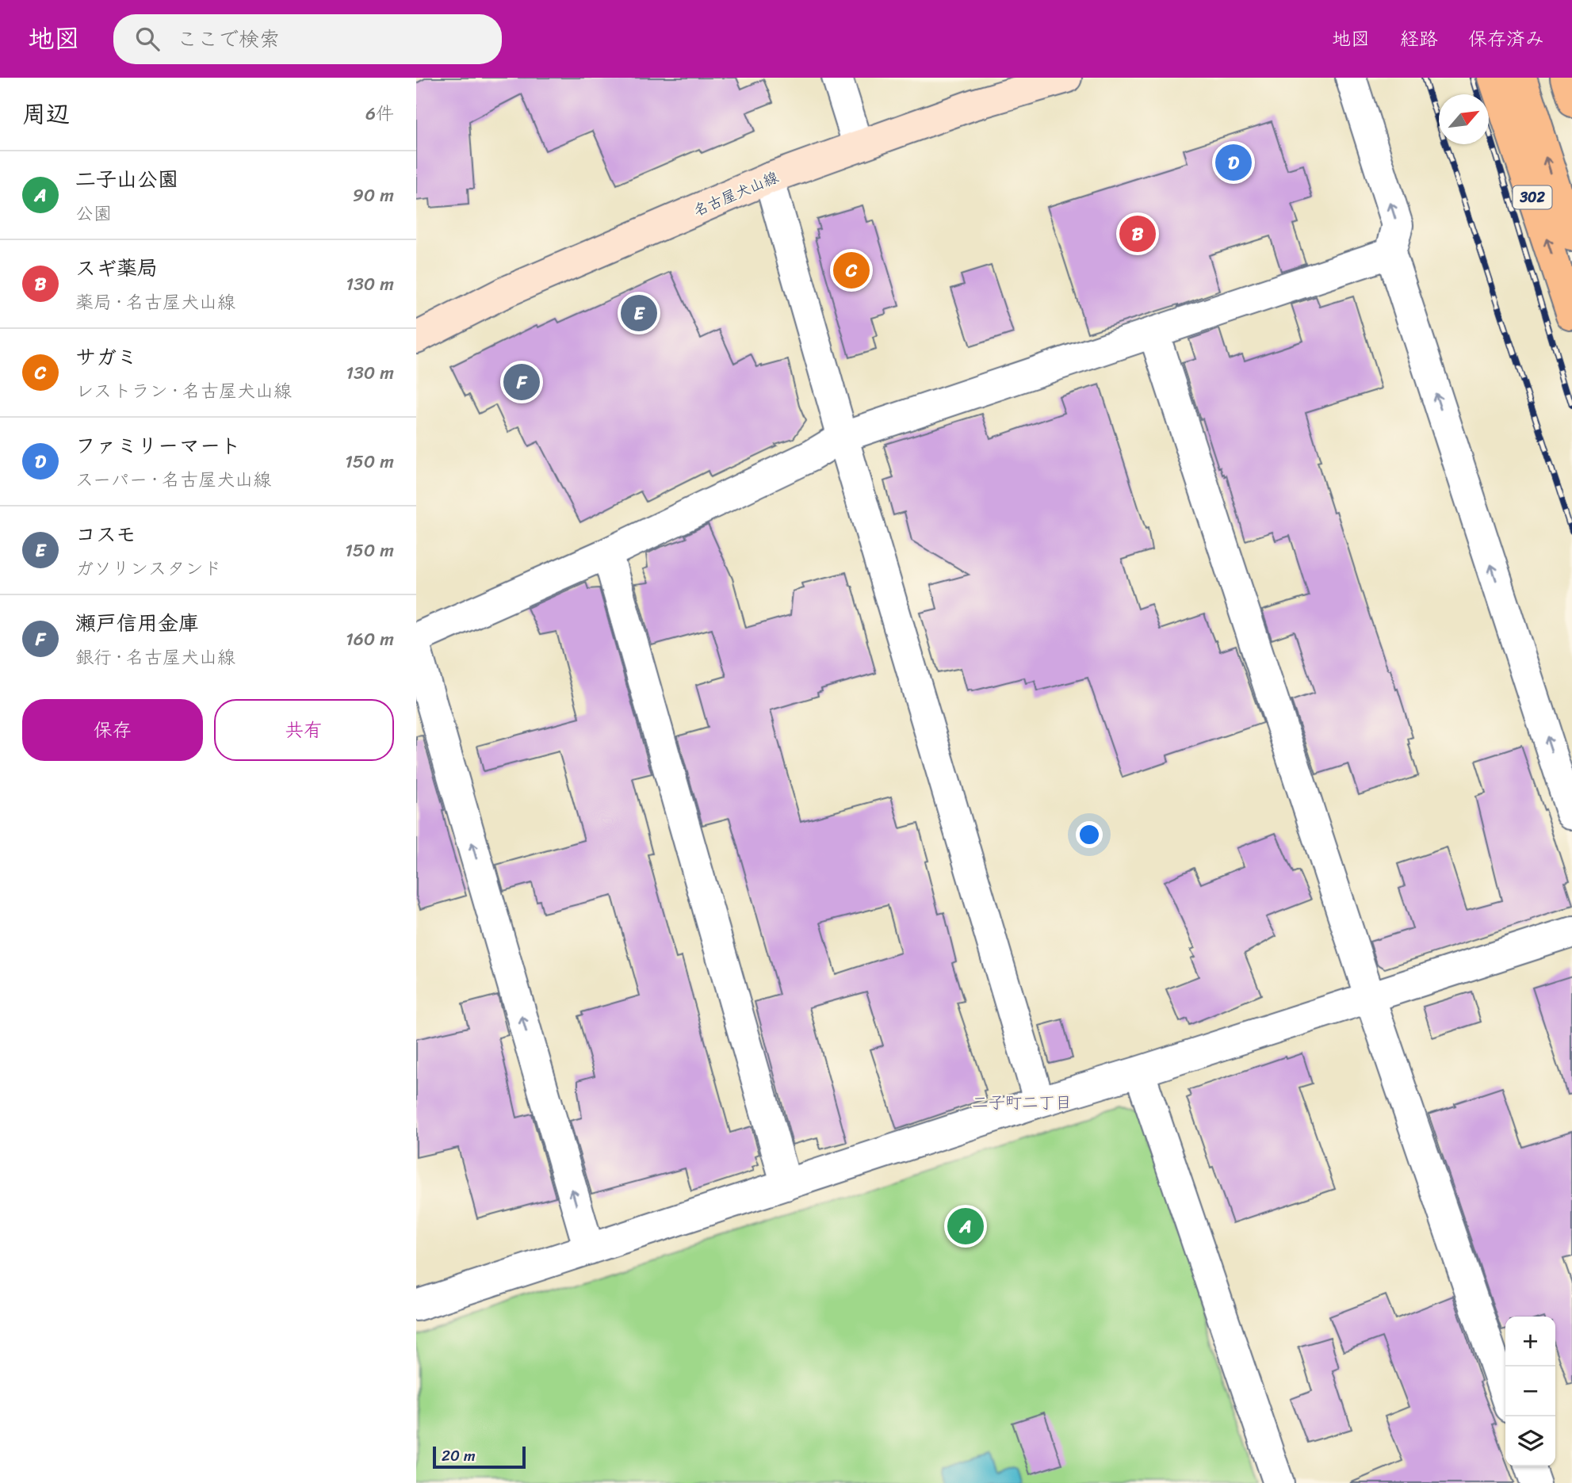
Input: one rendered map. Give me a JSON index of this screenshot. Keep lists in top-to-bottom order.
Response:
{
  "streets": {
    "highway": ["302"],
    "main road": ["名古屋犬山線"]
  },
  "districts": ["二子町二丁目"],
  "scale_bar": "20 m",
  "north": "top right",
  "page": {
    "header": "地図",
    "search": "ここで検索",
    "nav": ["地図", "経路", "保存済み"],
    "heading": ["周辺", "6件"],
    "pins": [
      "D",
      "B",
      "C",
      "E",
      "F",
      "A"
    ],
    "list": [
      {
        "mark": "A",
        "name": "二子山公園",
        "note": "公園",
        "value": "90 m"
      },
      {
        "mark": "B",
        "name": "スギ薬局",
        "note": "薬局 · 名古屋犬山線",
        "value": "130 m"
      },
      {
        "mark": "C",
        "name": "サガミ",
        "note": "レストラン · 名古屋犬山線",
        "value": "130 m"
      },
      {
        "mark": "D",
        "name": "ファミリーマート",
        "note": "スーパー · 名古屋犬山線",
        "value": "150 m"
      },
      {
        "mark": "E",
        "name": "コスモ",
        "note": "ガソリンスタンド",
        "value": "150 m"
      },
      {
        "mark": "F",
        "name": "瀬戸信用金庫",
        "note": "銀行 · 名古屋犬山線",
        "value": "160 m"
      }
    ],
    "buttons": ["保存", "共有"],
    "map_buttons": ["+", "−"],
    "scale": "20 m"
  }
}
